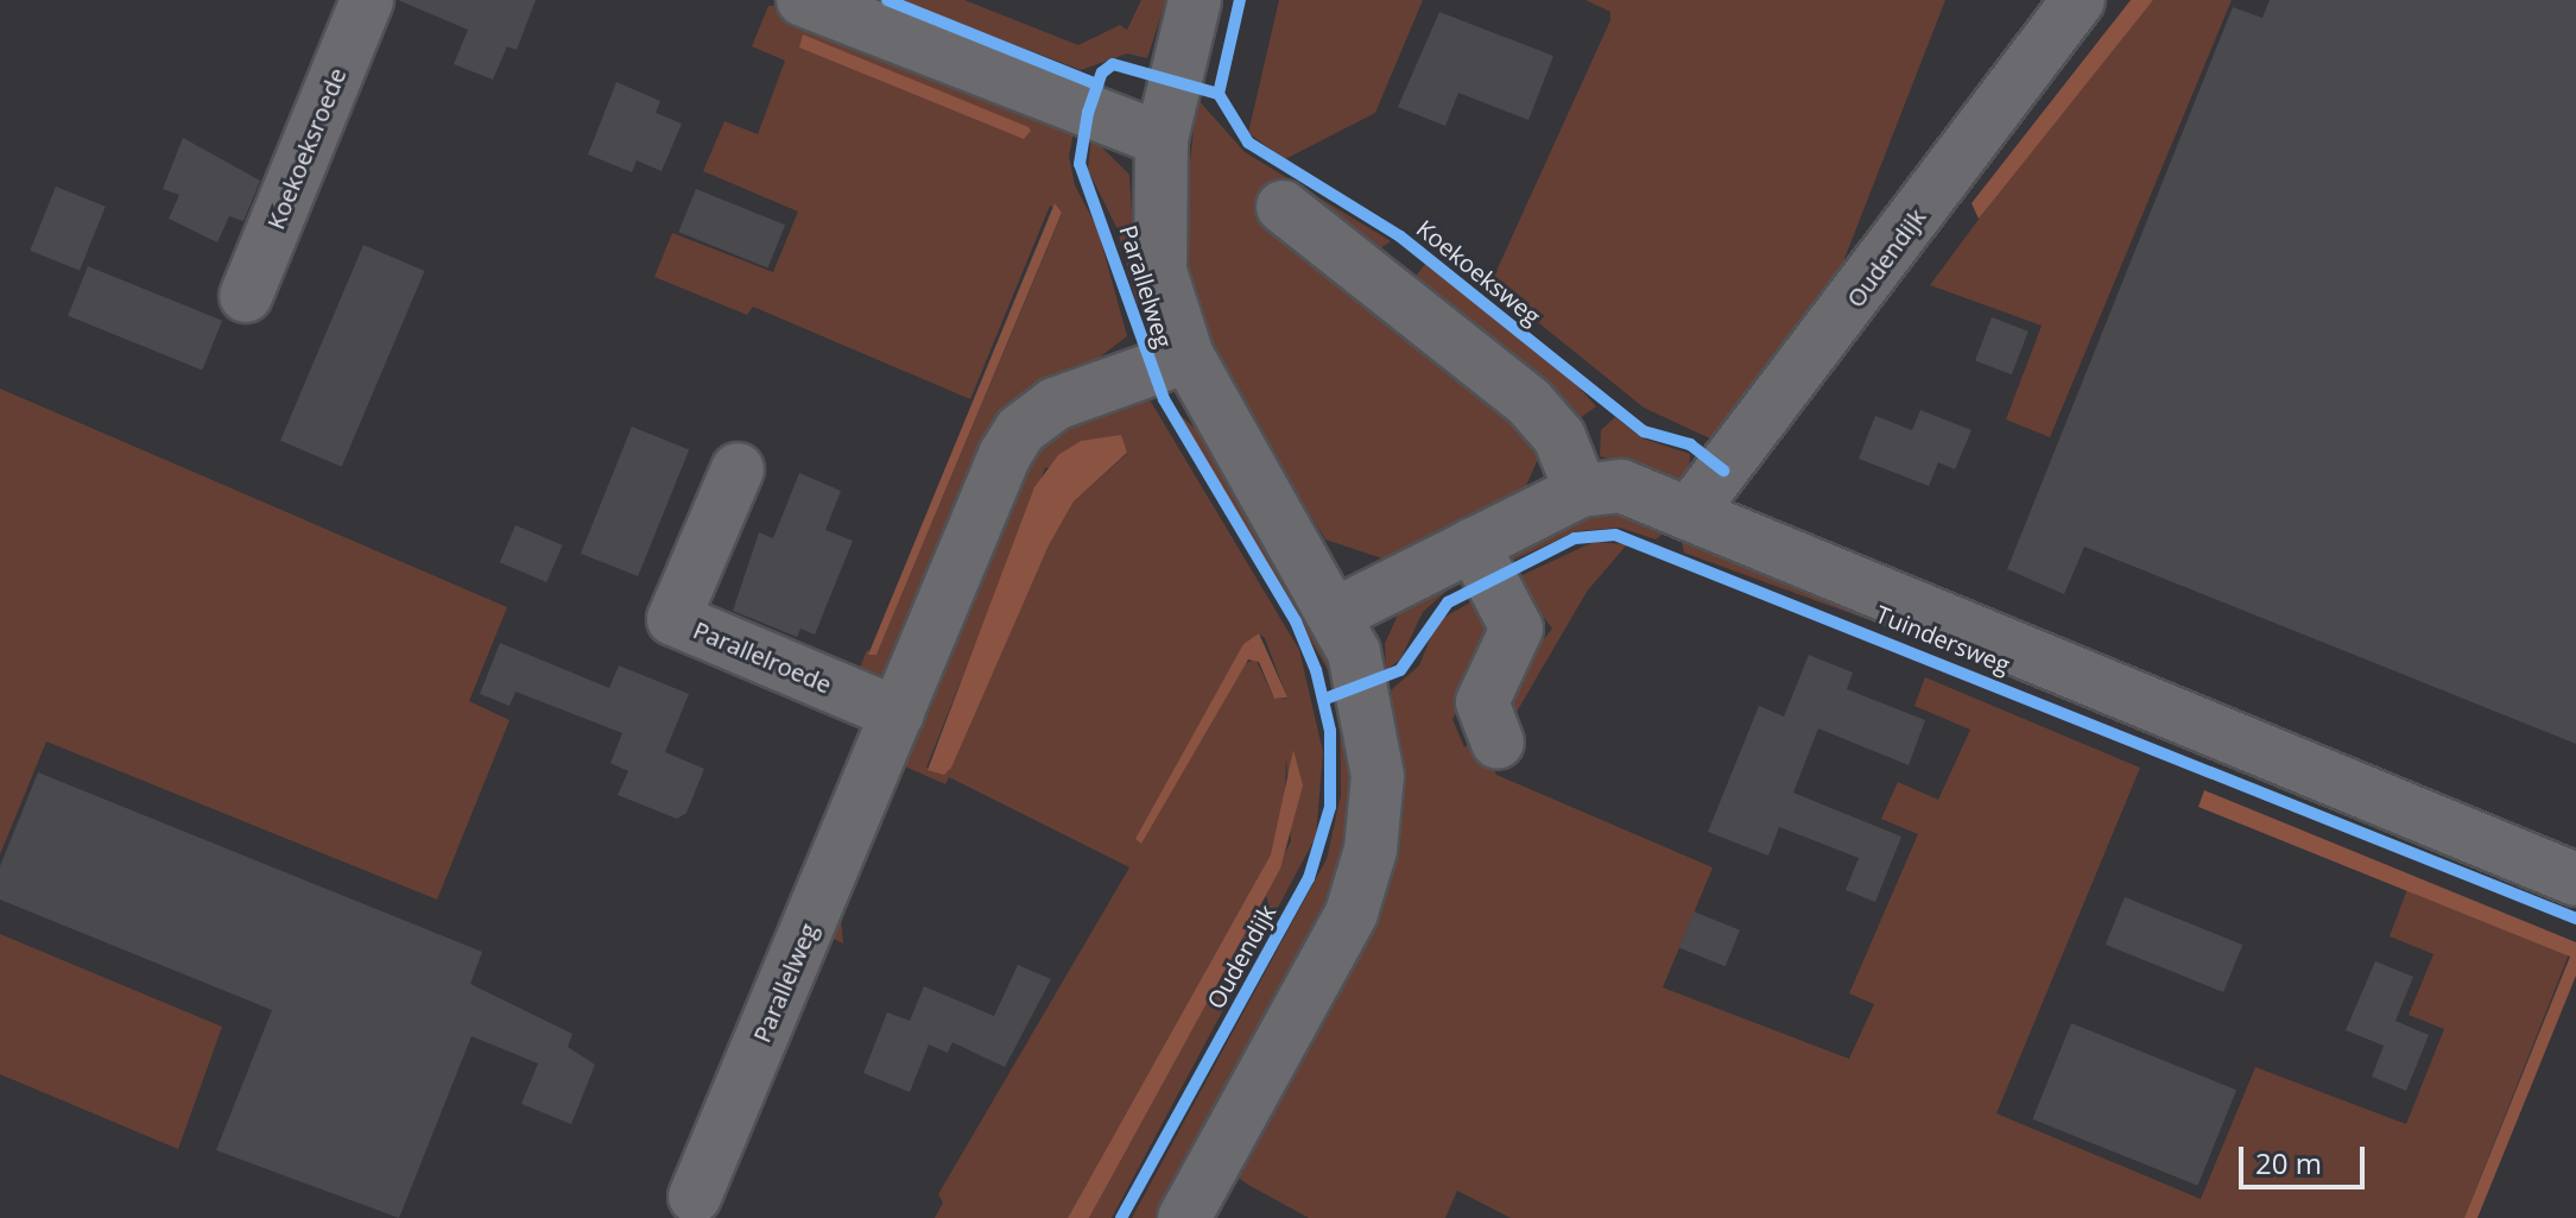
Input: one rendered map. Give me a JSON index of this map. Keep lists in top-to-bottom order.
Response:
{
  "streets": {
    "street": [
      "Koekoeksroede",
      "Oudendijk",
      "Parallelweg",
      "Tuindersweg",
      "Parallelroede"
    ],
    "cycle path": ["Koekoeksweg"]
  },
  "crossings": [
    ["Oudendijk", "Tuindersweg"],
    ["Parallelweg", "Tuindersweg"],
    ["Parallelweg", "Parallelroede"]
  ],
  "scale_bar": "20 m"
}
